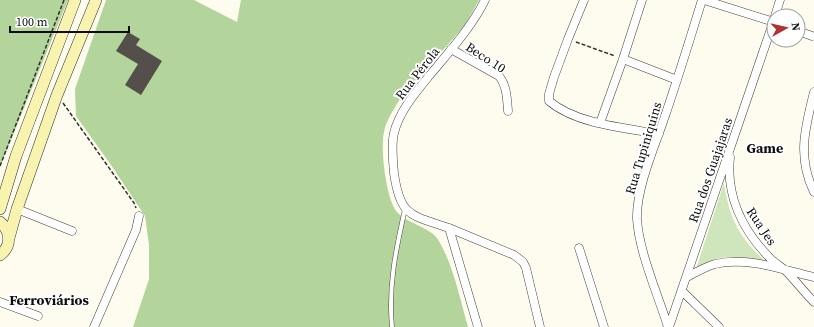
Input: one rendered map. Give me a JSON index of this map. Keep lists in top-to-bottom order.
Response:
{
  "streets": {
    "street": [
      "Beco 10",
      "Rua Pérola",
      "Rua Tupiniquins",
      "Rua dos Guajajaras",
      "Rua Jes"
    ]
  },
  "crossings": [
    ["Beco 10", "Rua Pérola"],
    ["Rua Tupiniquins", "Rua dos Guajajaras"],
    ["Rua dos Guajajaras", "Rua Jes"]
  ],
  "districts": ["Game", "Ferroviários"],
  "scale_bar": "100 m",
  "north": "right"
}
